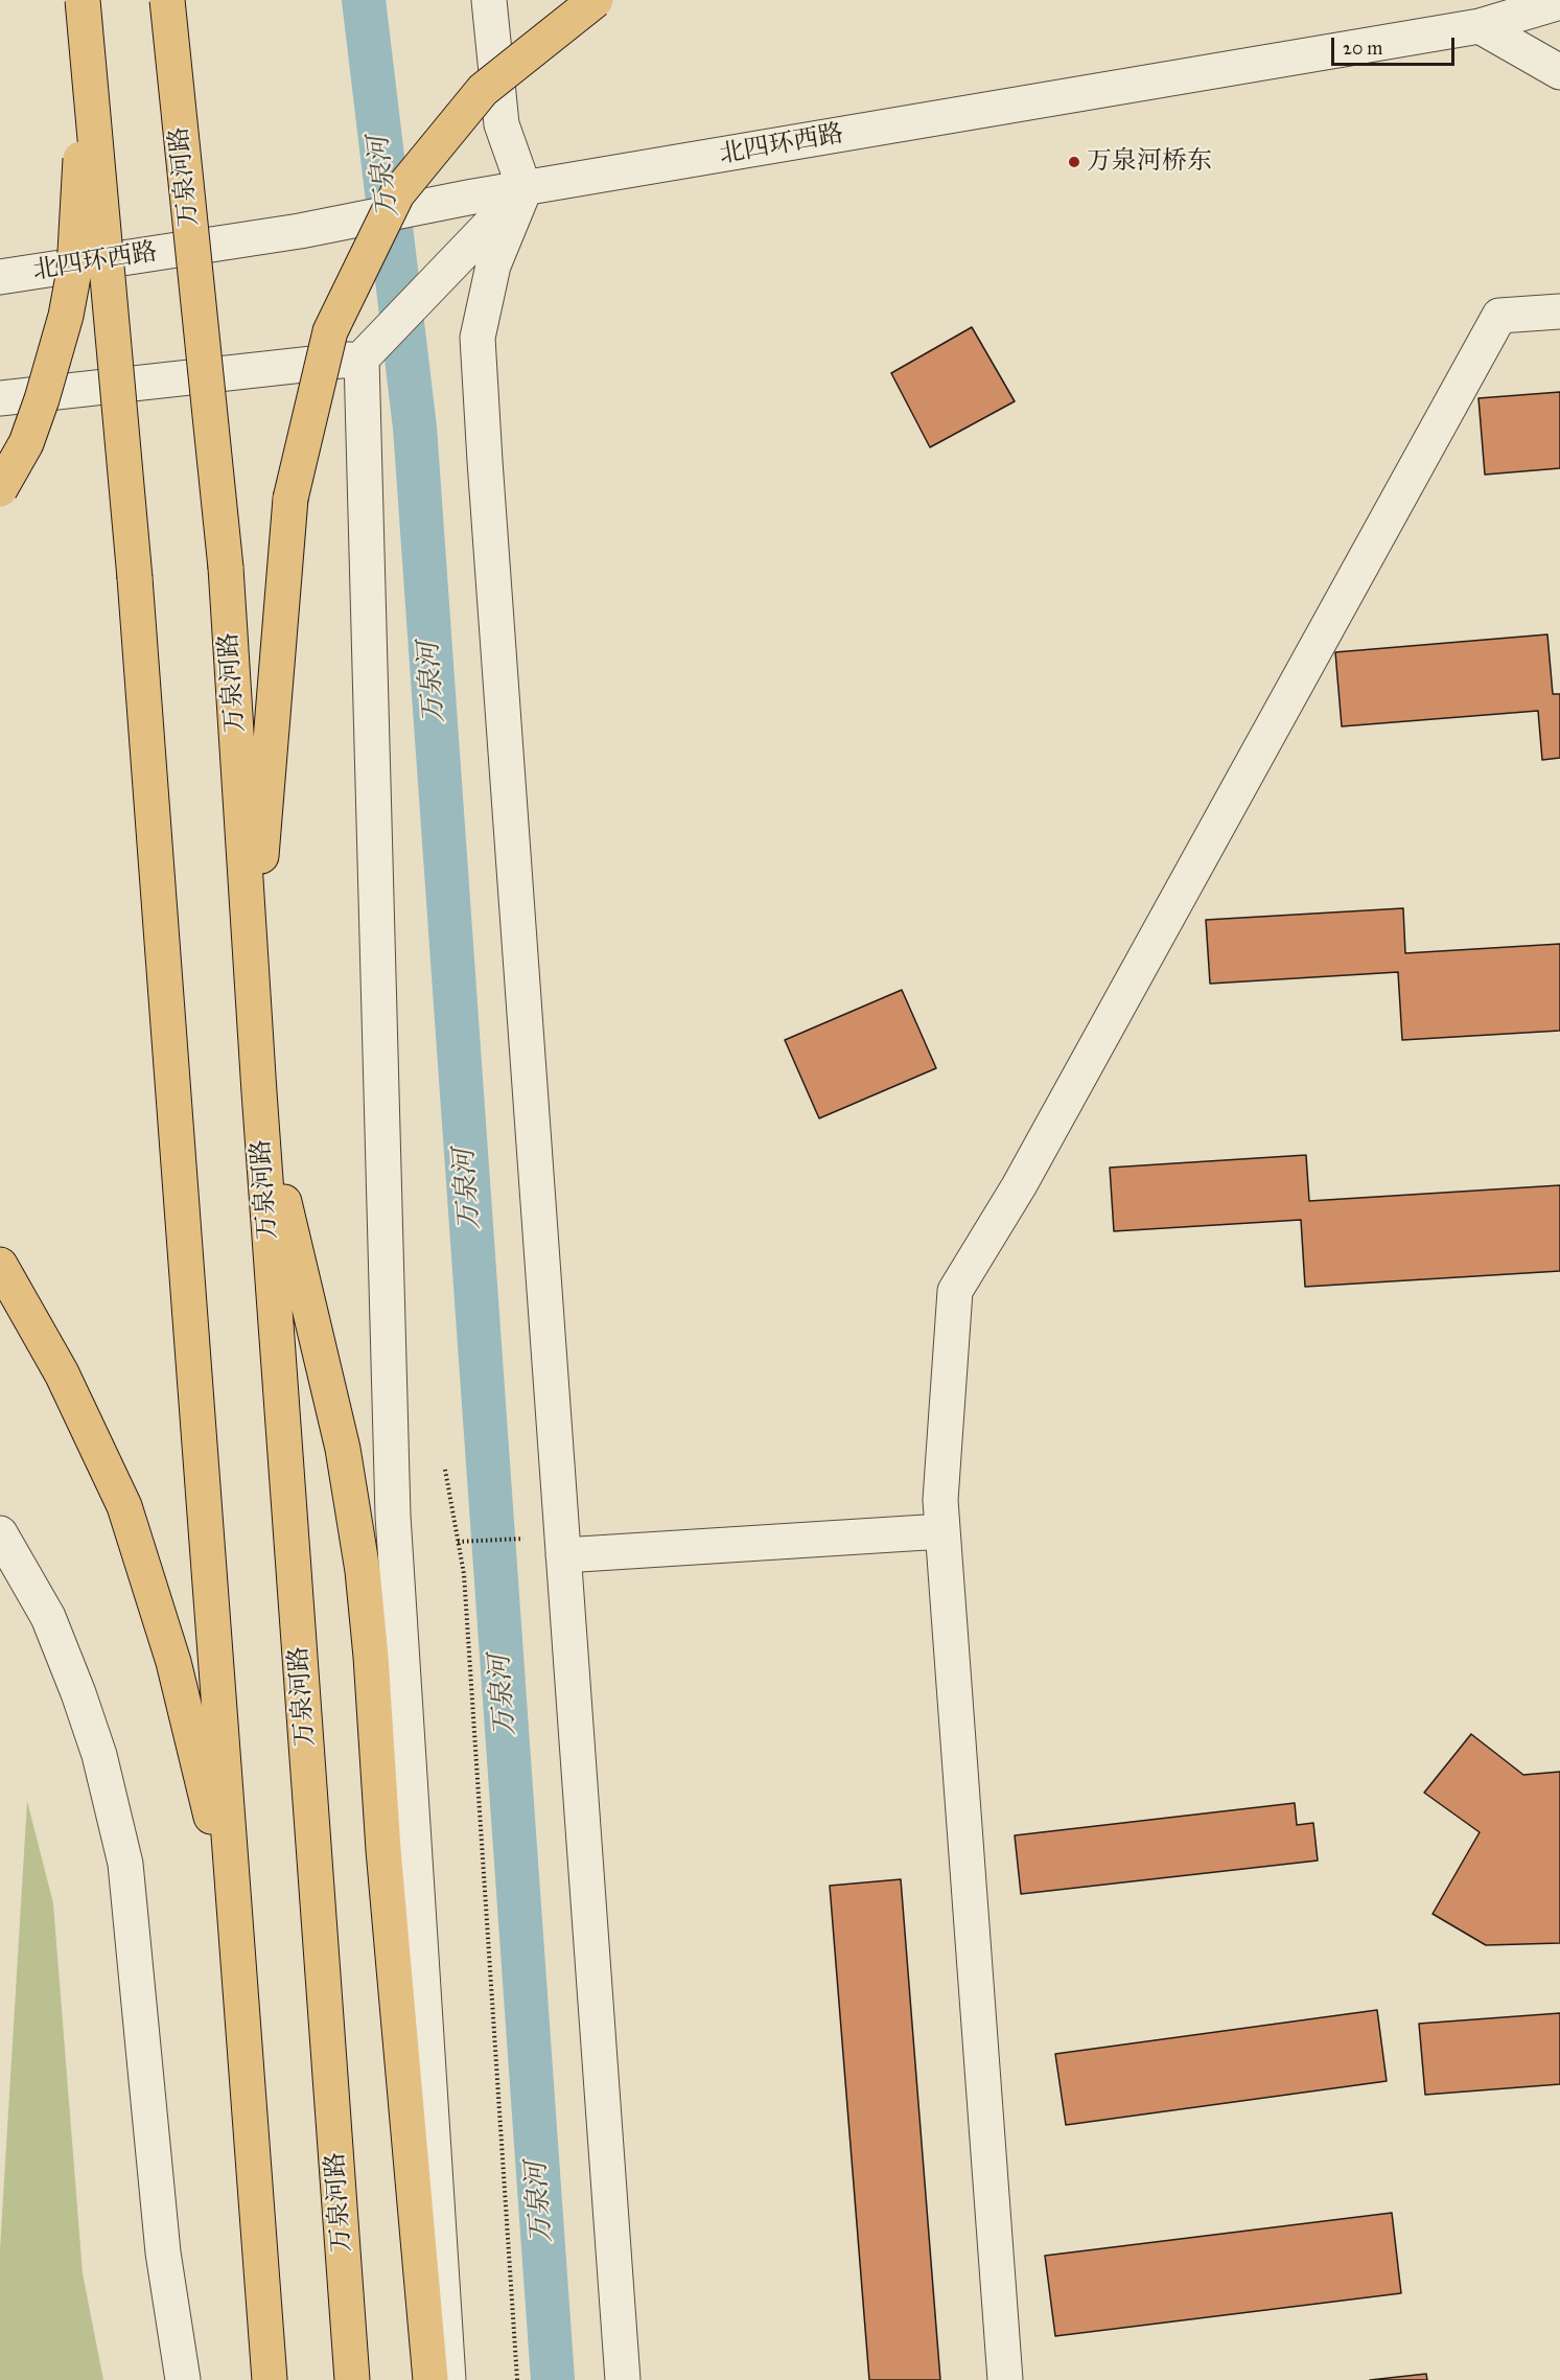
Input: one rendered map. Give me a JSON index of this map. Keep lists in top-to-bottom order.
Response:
{
  "streets": {
    "highway": ["万泉河路"],
    "street": ["北四环西路"]
  },
  "water": ["万泉河"],
  "places": ["万泉河桥东"],
  "scale_bar": "20 m"
}
